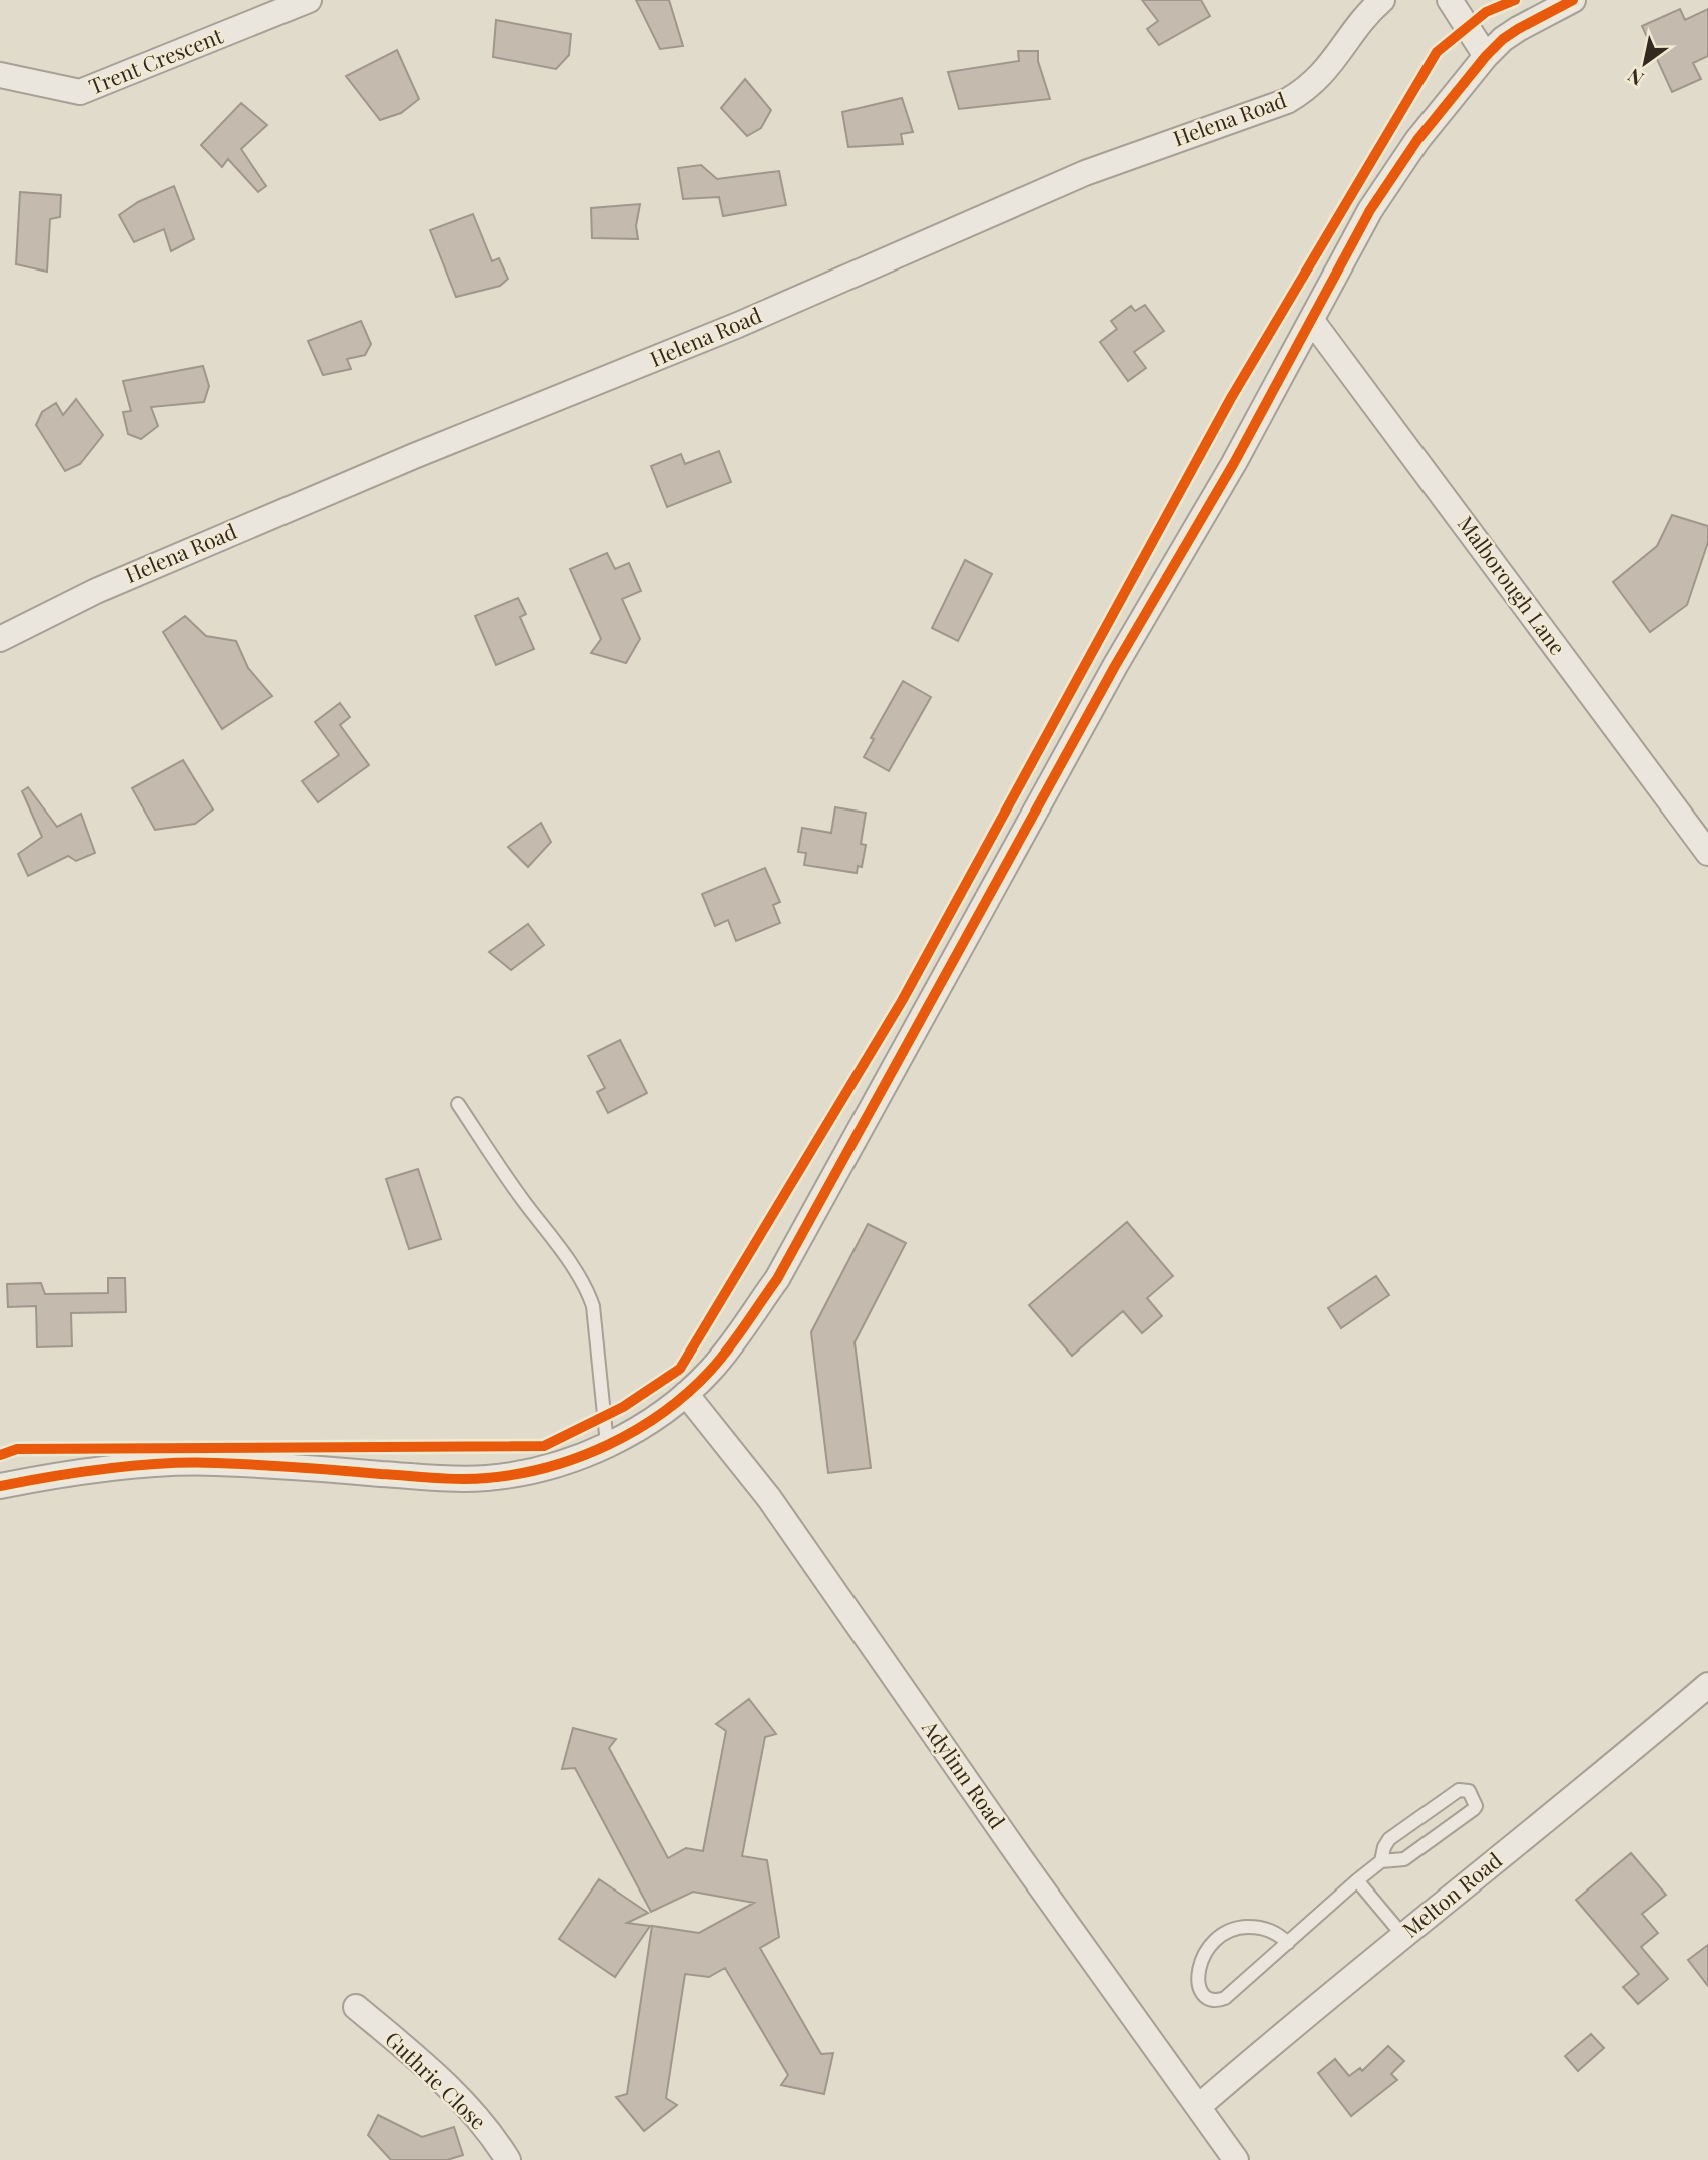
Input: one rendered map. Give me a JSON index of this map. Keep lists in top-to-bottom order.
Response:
{
  "streets": {
    "street": [
      "Trent Crescent",
      "Helena Road",
      "Malborough Lane",
      "Adylinn Road",
      "Melton Road",
      "Guthrie Close"
    ]
  },
  "crossings": [
    ["Adylinn Road", "Melton Road"]
  ],
  "north": "bottom left"
}
